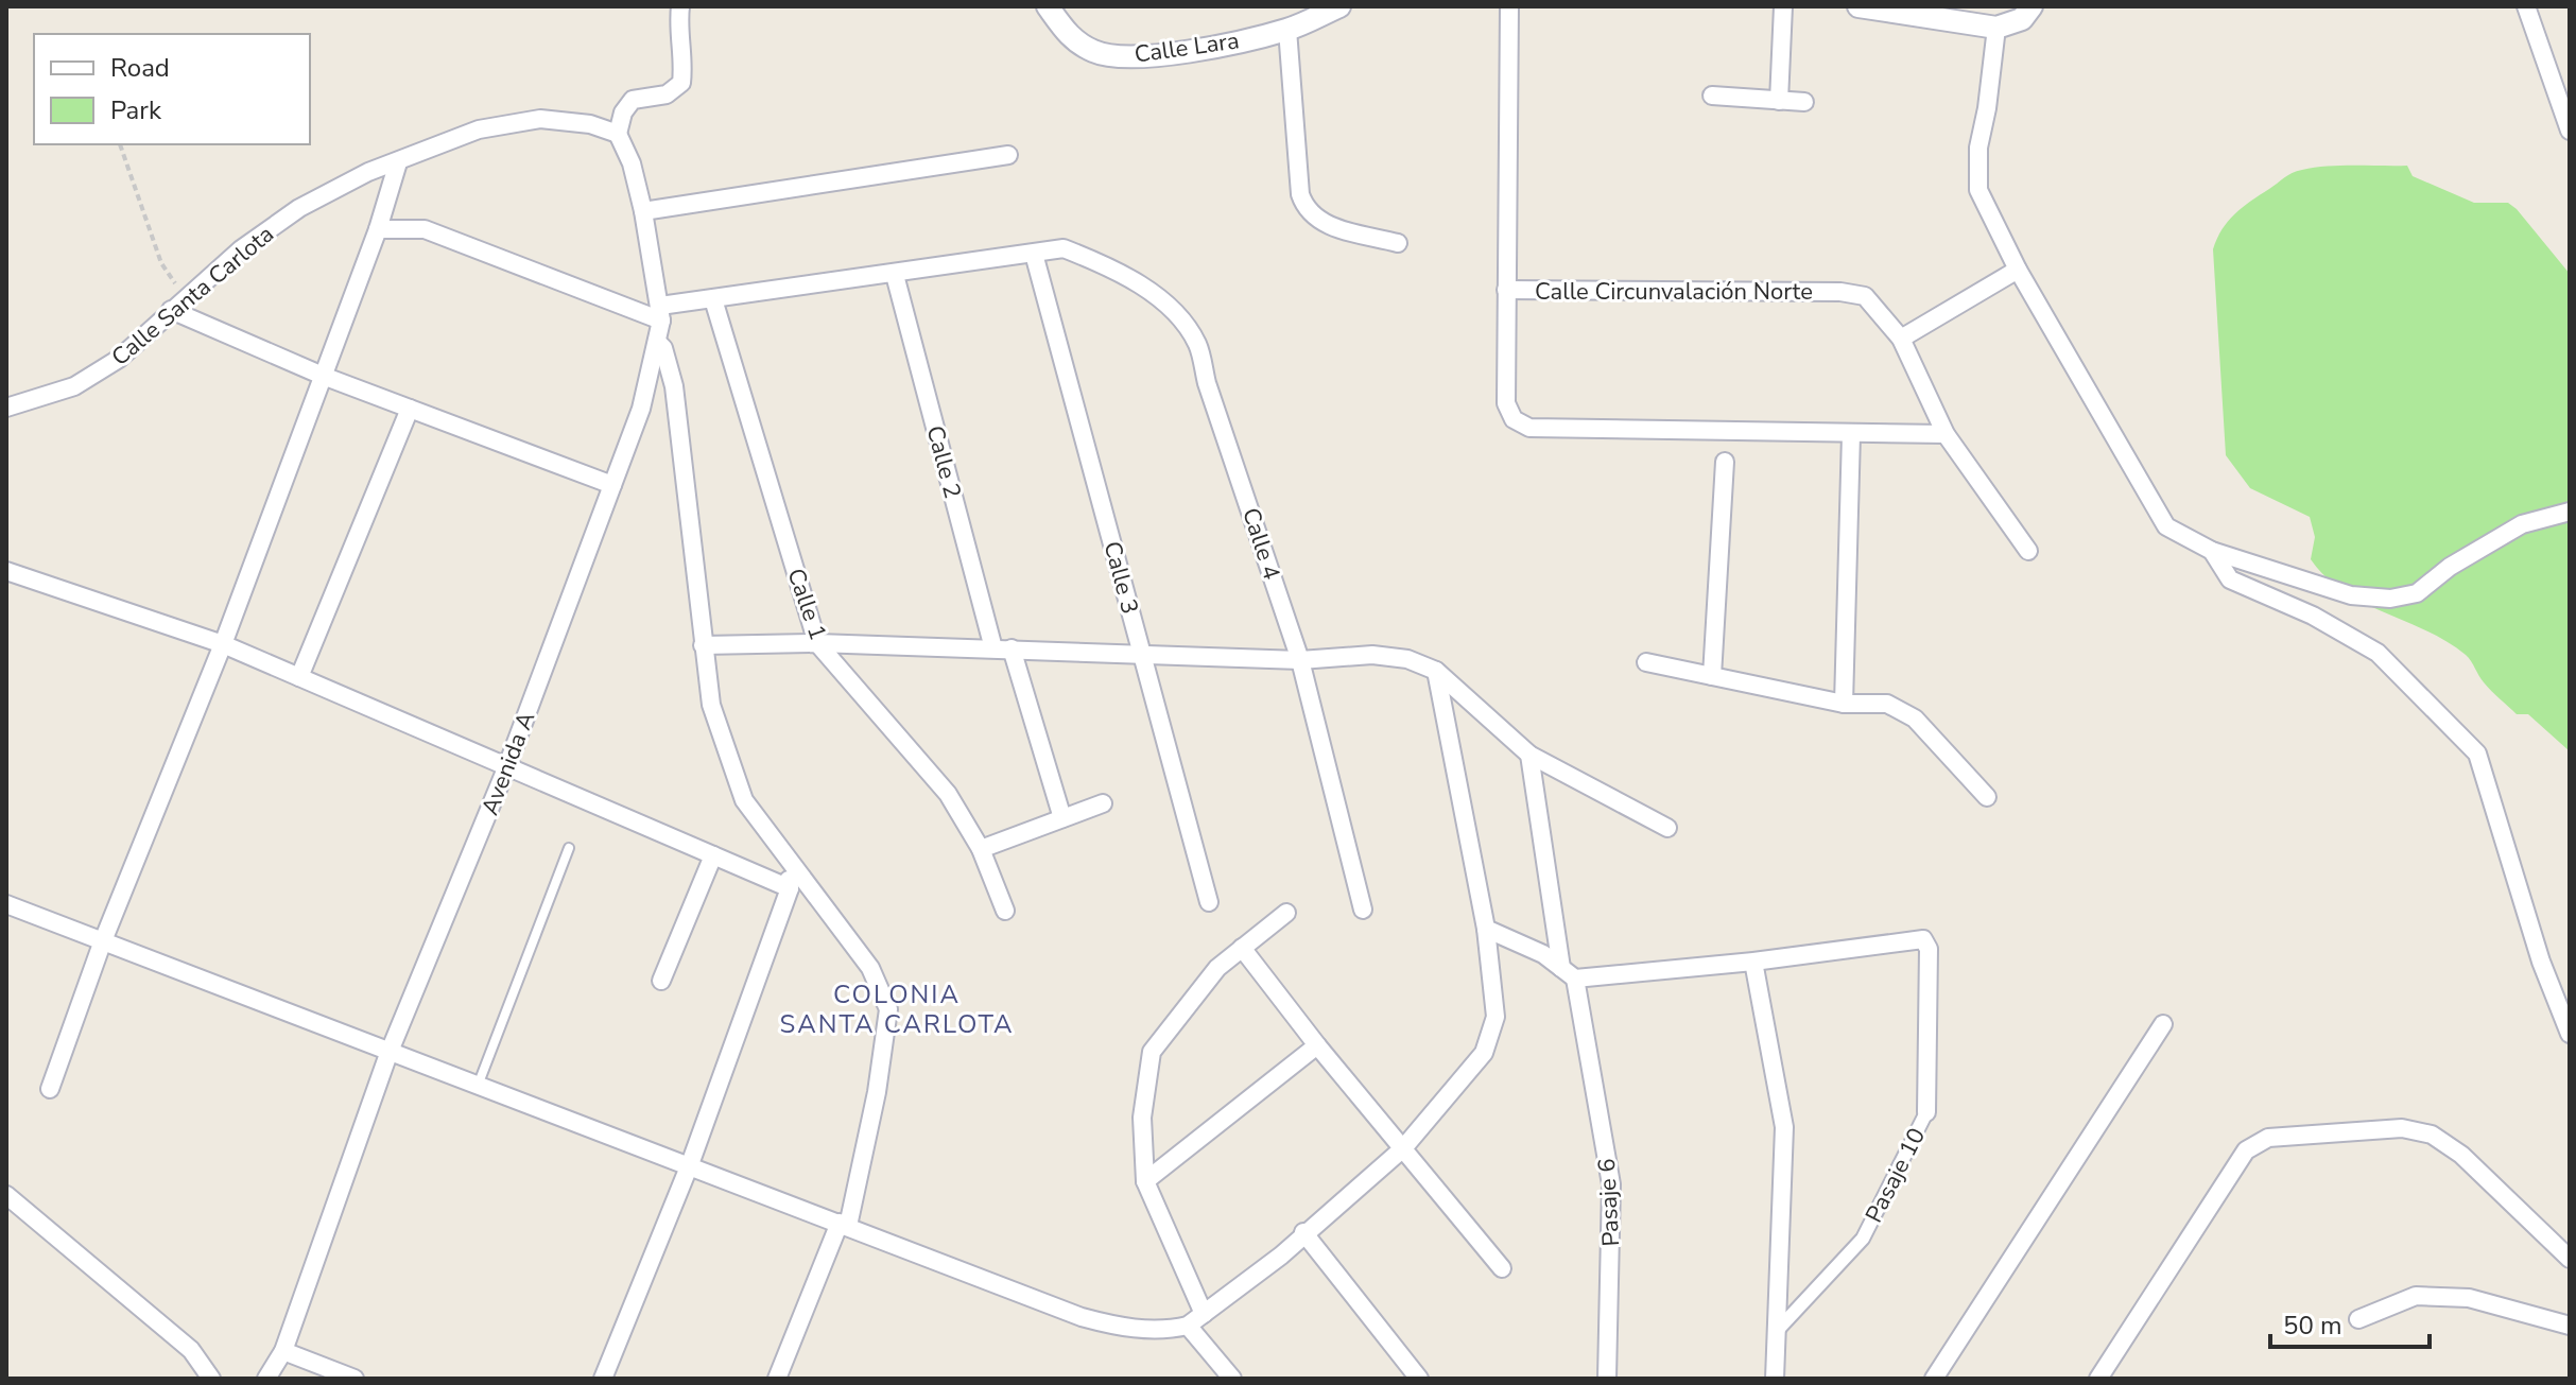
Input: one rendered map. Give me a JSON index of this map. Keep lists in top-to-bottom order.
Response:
{
  "streets": {
    "street": [
      "Calle Lara",
      "Calle Circunvalación Norte",
      "Calle Santa Carlota",
      "Calle 2",
      "Calle 4",
      "Calle 3",
      "Calle 1",
      "Avenida A",
      "Pasaje 10",
      "Pasaje 6"
    ]
  },
  "crossings": [
    ["Calle Santa Carlota", "Avenida A"],
    ["Calle 4", "Calle 3"]
  ],
  "districts": ["COLONIA SANTA CARLOTA"],
  "legend": ["Road", "Park"],
  "scale_bar": "50 m"
}
